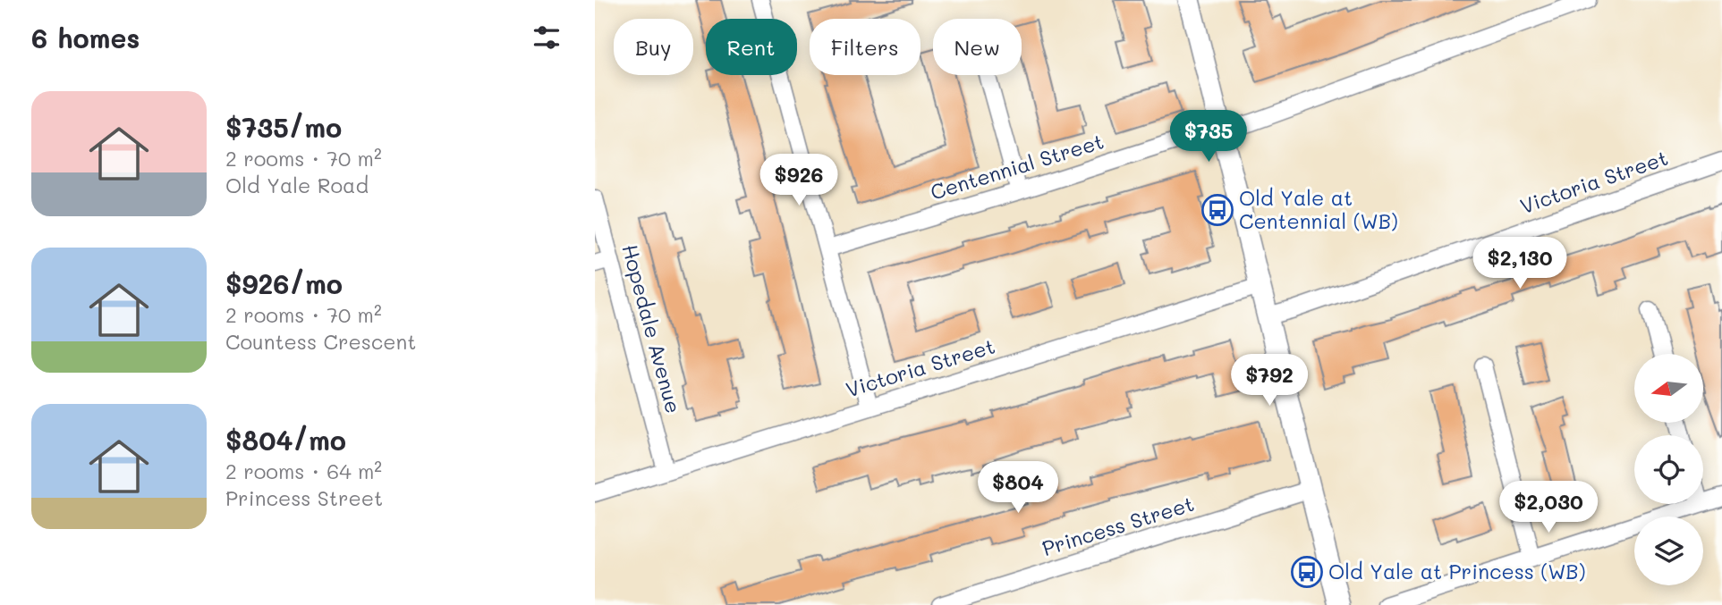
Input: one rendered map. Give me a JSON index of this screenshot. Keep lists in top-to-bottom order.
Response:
{
  "streets": {
    "street": [
      "Centennial Street",
      "Victoria Street",
      "Hopedale Avenue",
      "Princess Street"
    ]
  },
  "crossings": [
    ["Victoria Street", "Hopedale Avenue"]
  ],
  "places": {
    "bus stop": ["Old Yale at Centennial (WB)", "Old Yale at Princess (WB)"]
  },
  "north": "left",
  "page": {
    "heading": "6 homes",
    "chip": [
      "Buy",
      "Rent",
      "Filters",
      "New"
    ],
    "list": [
      {
        "name": "$735/mo",
        "note": "2 rooms · 70 m² · Old Yale Road"
      },
      {
        "name": "$926/mo",
        "note": "2 rooms · 70 m² · Countess Crescent"
      },
      {
        "name": "$804/mo",
        "note": "2 rooms · 64 m² · Princess Street"
      }
    ],
    "price": [
      "$735",
      "$926",
      "$2,130",
      "$792",
      "$804",
      "$2,030"
    ]
  }
}
